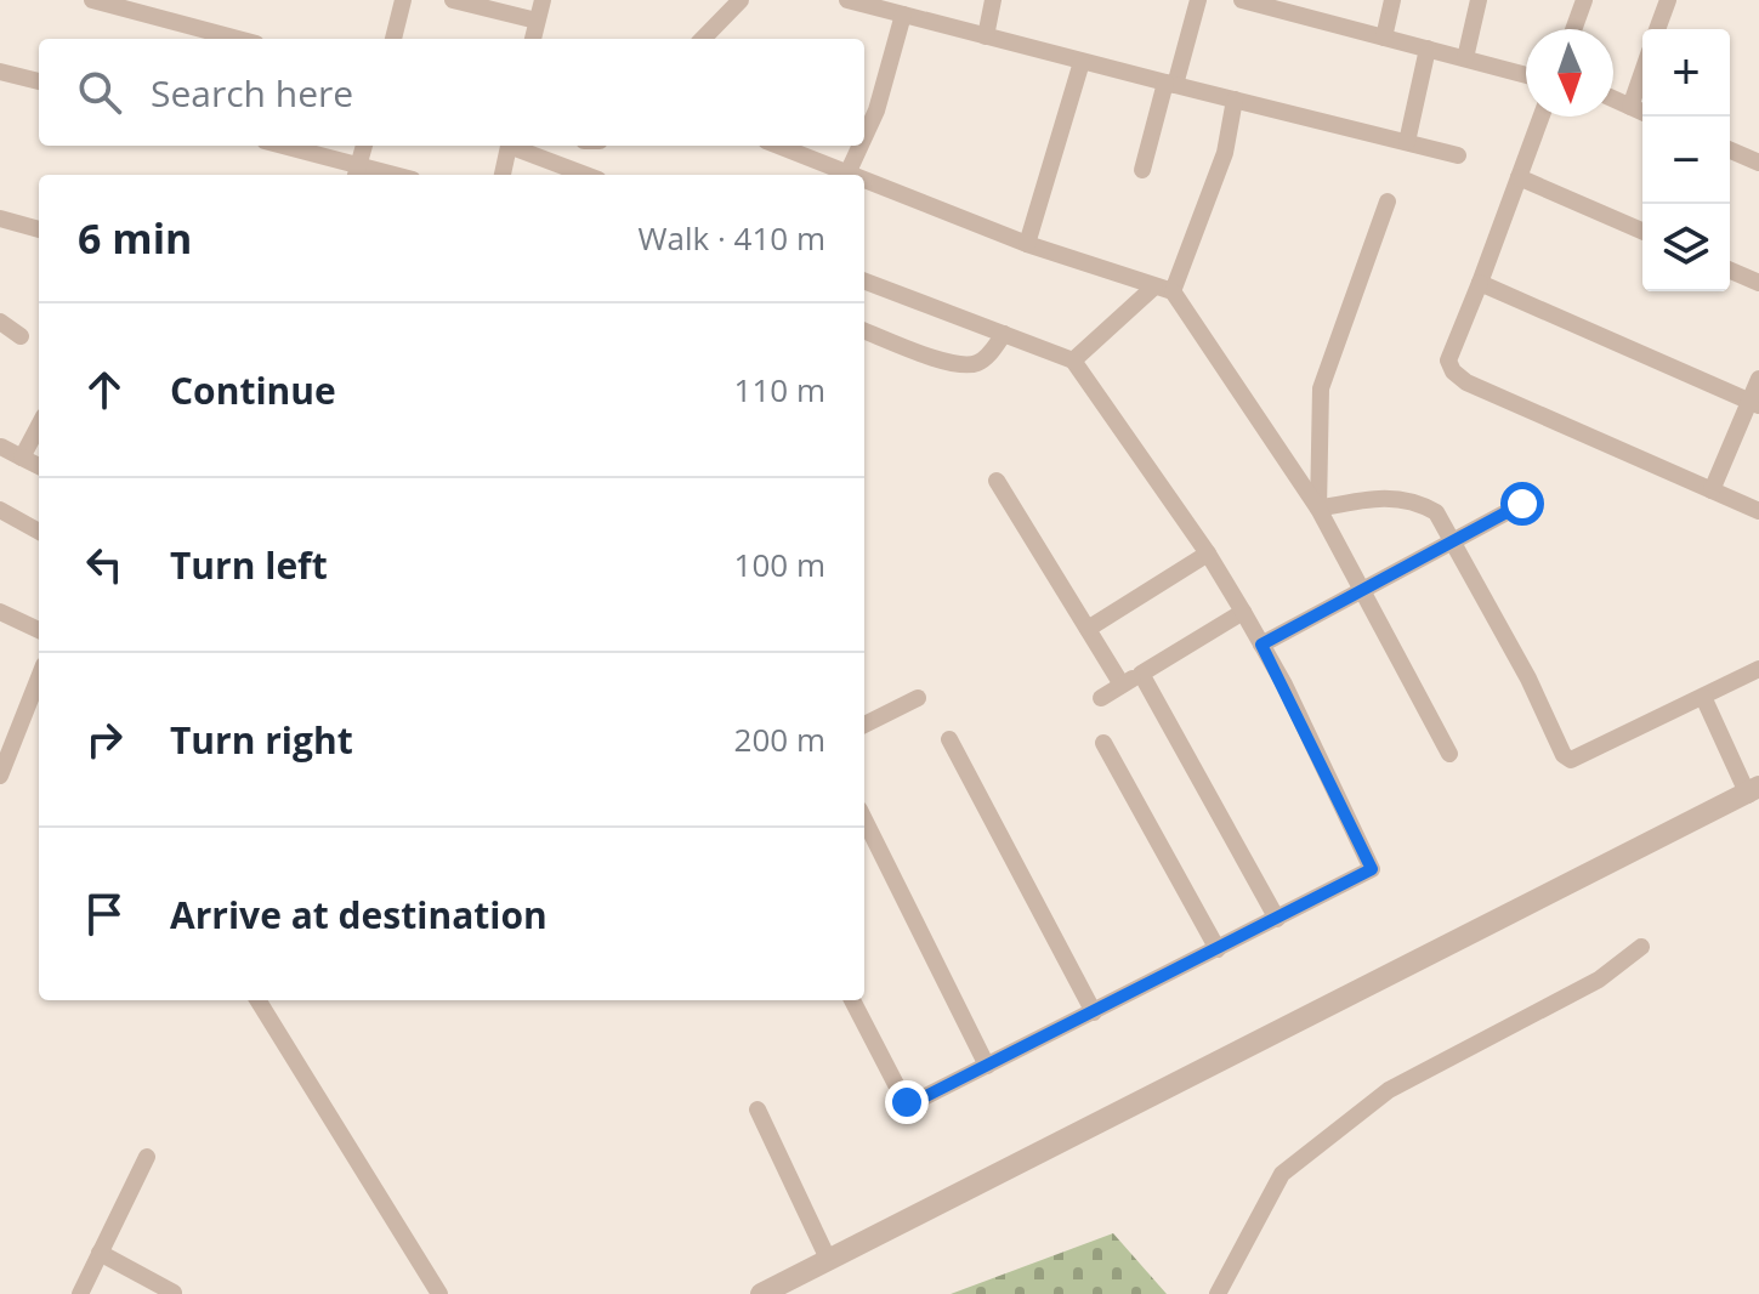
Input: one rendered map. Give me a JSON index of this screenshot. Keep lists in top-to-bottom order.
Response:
{
  "north": "bottom",
  "page": {
    "map_buttons": ["+", "−"],
    "search": "Search here",
    "heading": ["6 min", "Walk · 410 m"],
    "list": [
      ["Continue", "110 m"],
      ["Turn left", "100 m"],
      ["Turn right", "200 m"],
      "Arrive at destination"
    ]
  }
}
